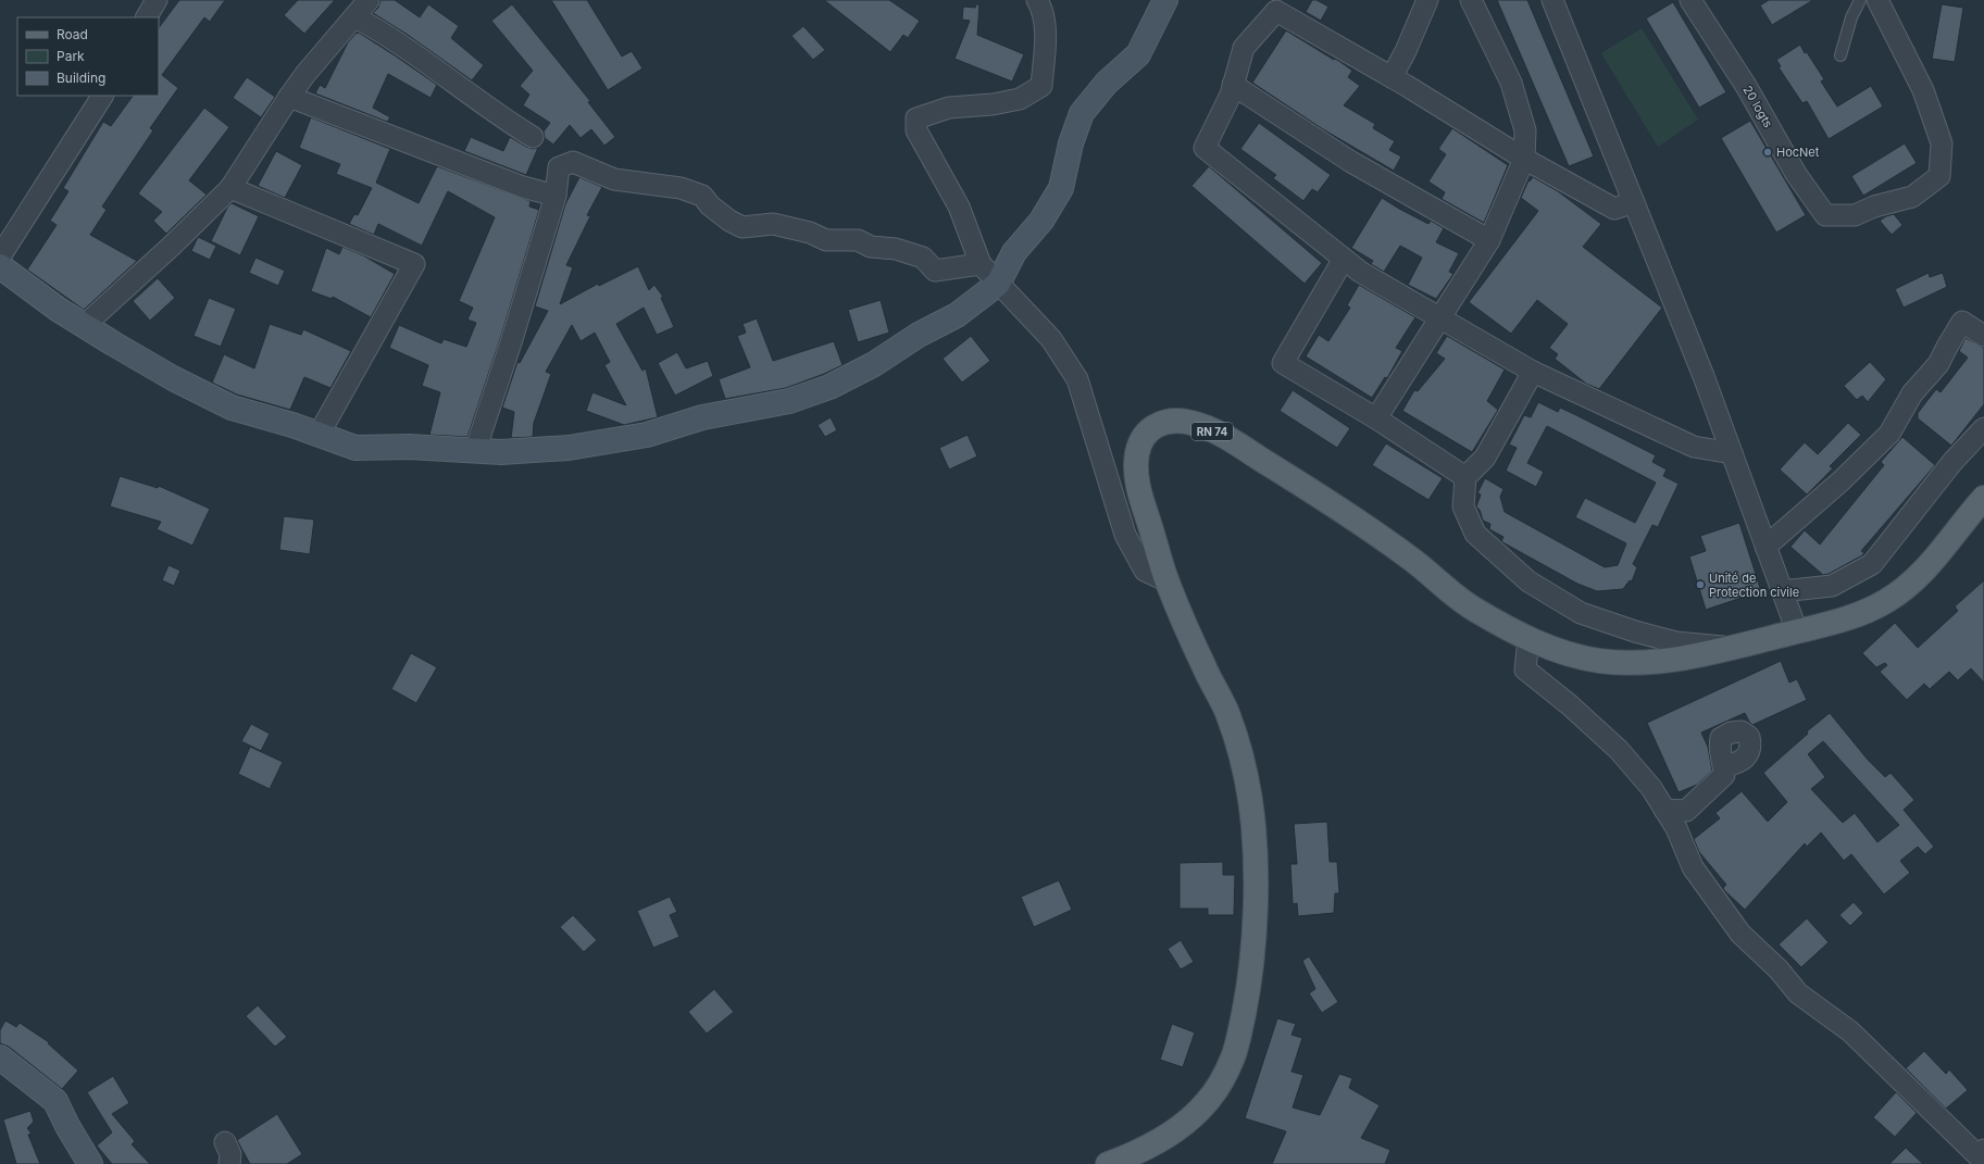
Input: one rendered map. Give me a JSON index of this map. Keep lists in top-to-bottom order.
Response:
{
  "streets": {
    "main road": ["RN 74"],
    "street": ["20 logts"]
  },
  "places": ["HocNet", "Unité de Protection civile"],
  "legend": ["Road", "Park", "Building"]
}
